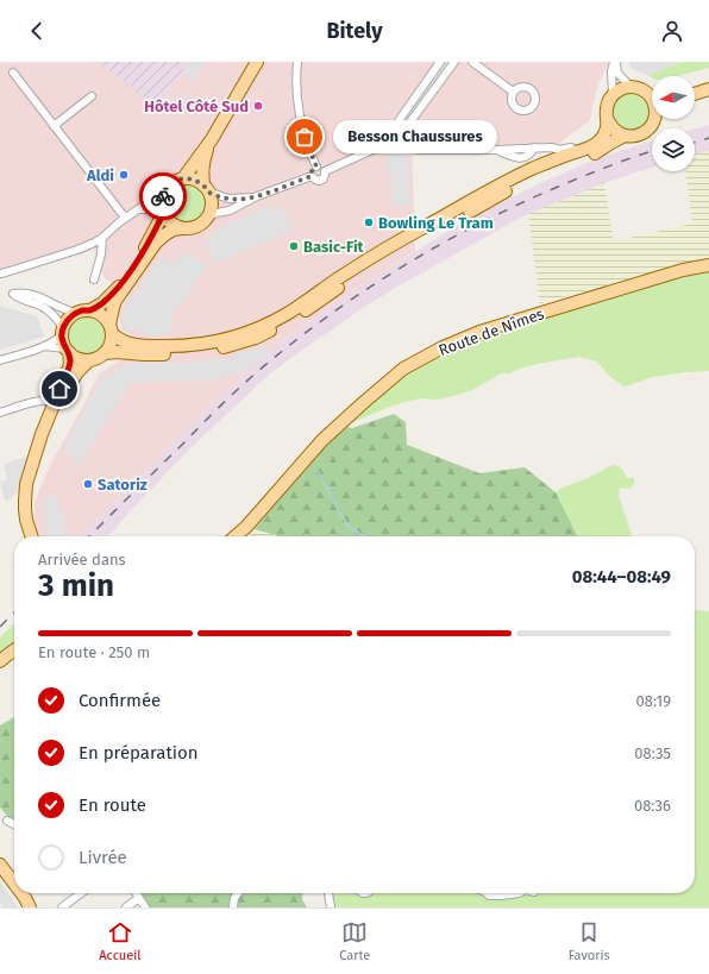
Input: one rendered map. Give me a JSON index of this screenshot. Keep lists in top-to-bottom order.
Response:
{
  "streets": {
    "main road": ["Route de Nîmes"]
  },
  "places": [
    "Hôtel Côté Sud",
    "Besson Chaussures",
    "Aldi",
    "Bowling Le Tram",
    "Basic-Fit",
    "Satoriz"
  ],
  "north": "left",
  "page": {
    "header": "Bitely",
    "bubble": "Besson Chaussures",
    "heading": ["3 min", "Arrivée dans", "08:44–08:49"],
    "bar": "En route · 250 m",
    "list": [
      ["Confirmée", "08:19"],
      ["En préparation", "08:35"],
      ["En route", "08:36"],
      "Livrée"
    ],
    "tabs": ["Accueil", "Carte", "Favoris"]
  }
}
